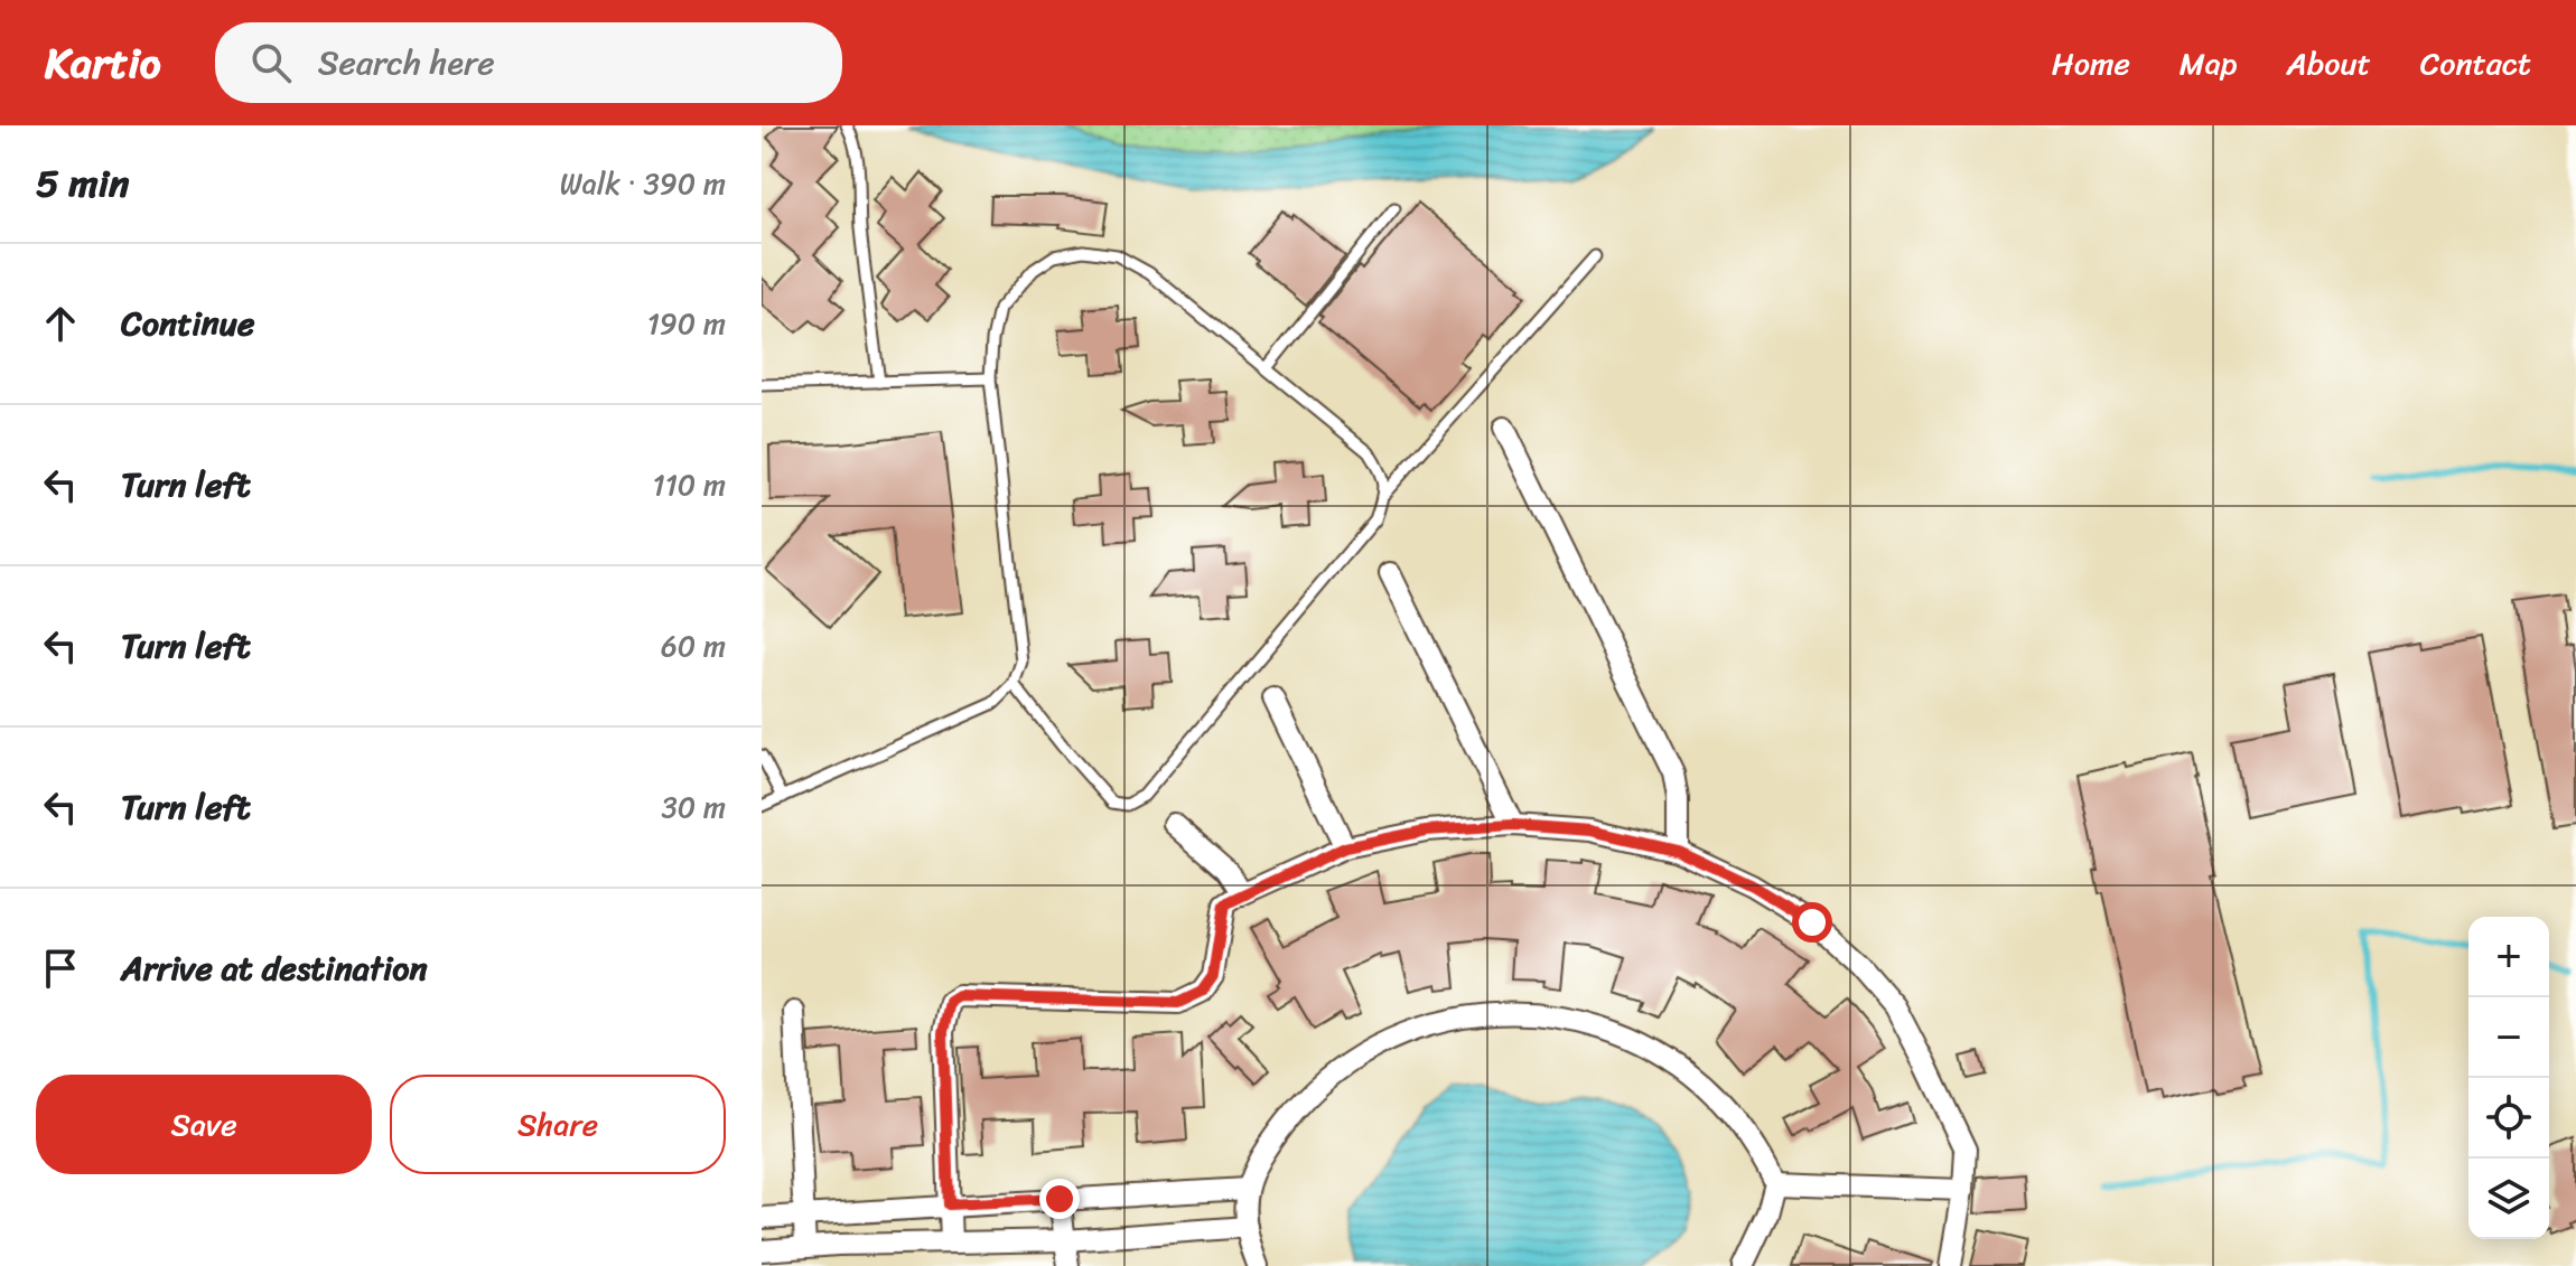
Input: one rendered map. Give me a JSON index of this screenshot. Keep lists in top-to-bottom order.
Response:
{
  "page": {
    "header": "Kartio",
    "search": "Search here",
    "nav": [
      "Home",
      "Map",
      "About",
      "Contact"
    ],
    "heading": ["5 min", "Walk · 390 m"],
    "list": [
      ["Continue", "190 m"],
      ["Turn left", "110 m"],
      ["Turn left", "60 m"],
      ["Turn left", "30 m"],
      "Arrive at destination"
    ],
    "map_buttons": ["+", "−"],
    "buttons": ["Save", "Share"]
  }
}
